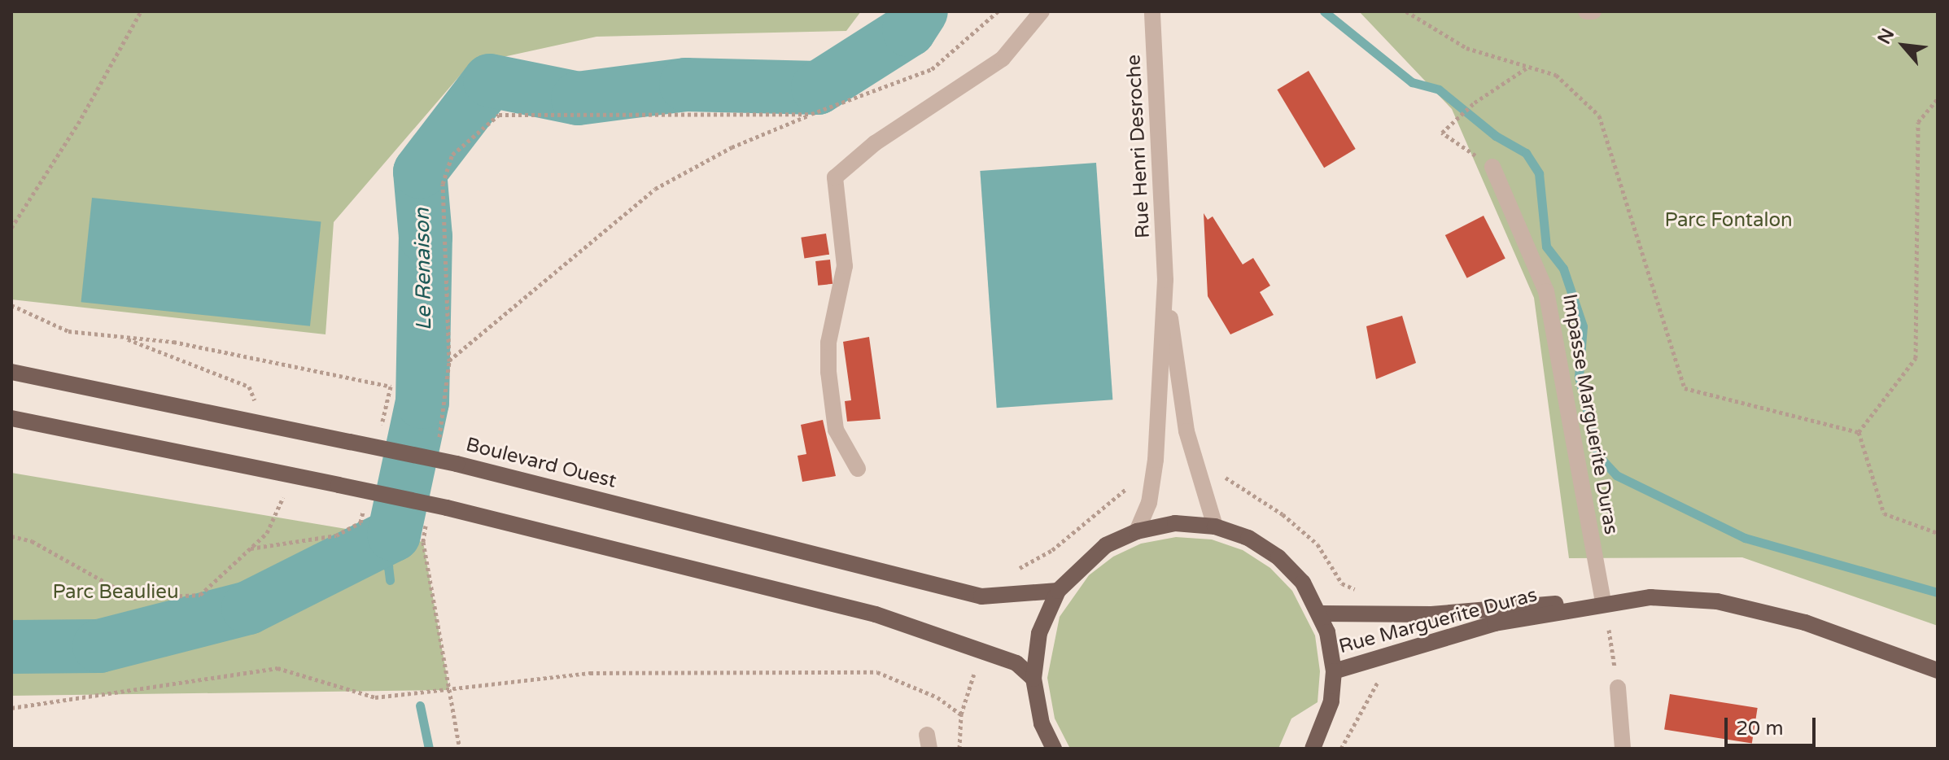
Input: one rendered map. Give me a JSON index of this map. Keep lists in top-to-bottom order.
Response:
{
  "streets": {
    "main road": ["Boulevard Ouest", "Rue Marguerite Duras"],
    "street": ["Rue Henri Desroche", "Impasse Marguerite Duras"]
  },
  "crossings": [
    ["Impasse Marguerite Duras", "Rue Marguerite Duras"]
  ],
  "water": ["Le Renaison"],
  "parks": ["Parc Fontalon", "Parc Beaulieu"],
  "scale_bar": "20 m",
  "north": "top left"
}
